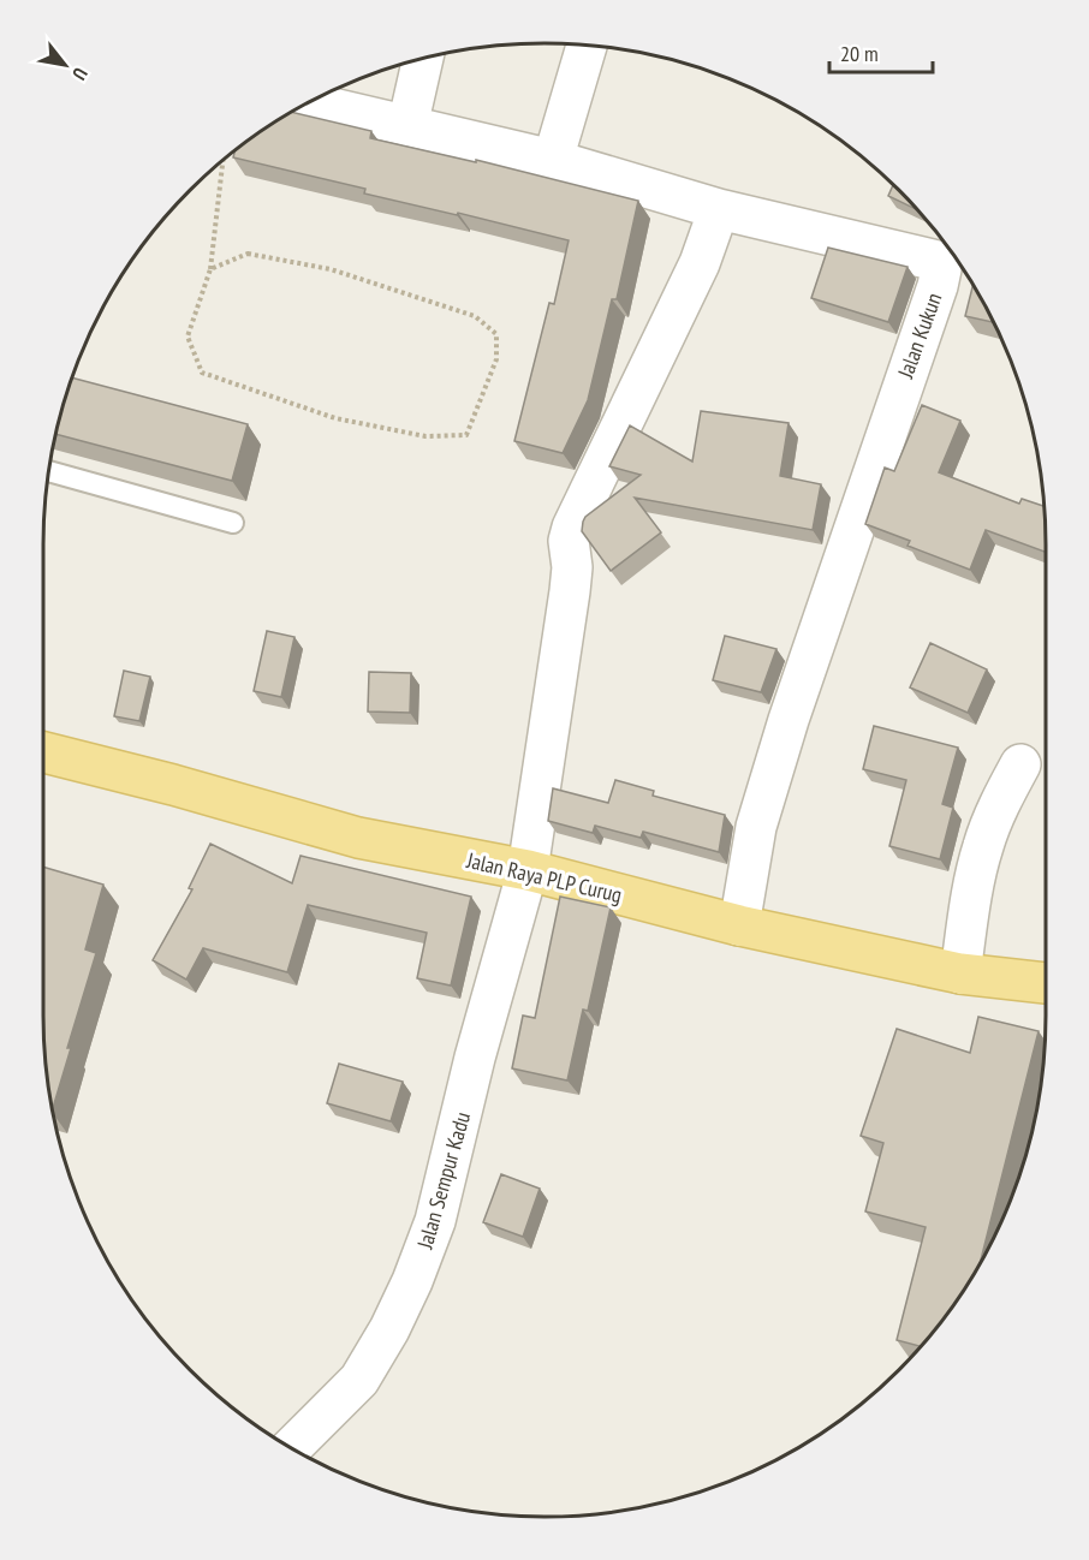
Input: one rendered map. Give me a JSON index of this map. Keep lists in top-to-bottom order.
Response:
{
  "streets": {
    "main road": ["Jalan Raya PLP Curug"],
    "street": ["Jalan Kukun", "Jalan Sempur Kadu"]
  },
  "crossings": [
    ["Jalan Kukun", "Jalan Raya PLP Curug"],
    ["Jalan Kukun", "Jalan Sempur Kadu"],
    ["Jalan Raya PLP Curug", "Jalan Sempur Kadu"]
  ],
  "scale_bar": "20 m",
  "north": "bottom right"
}
